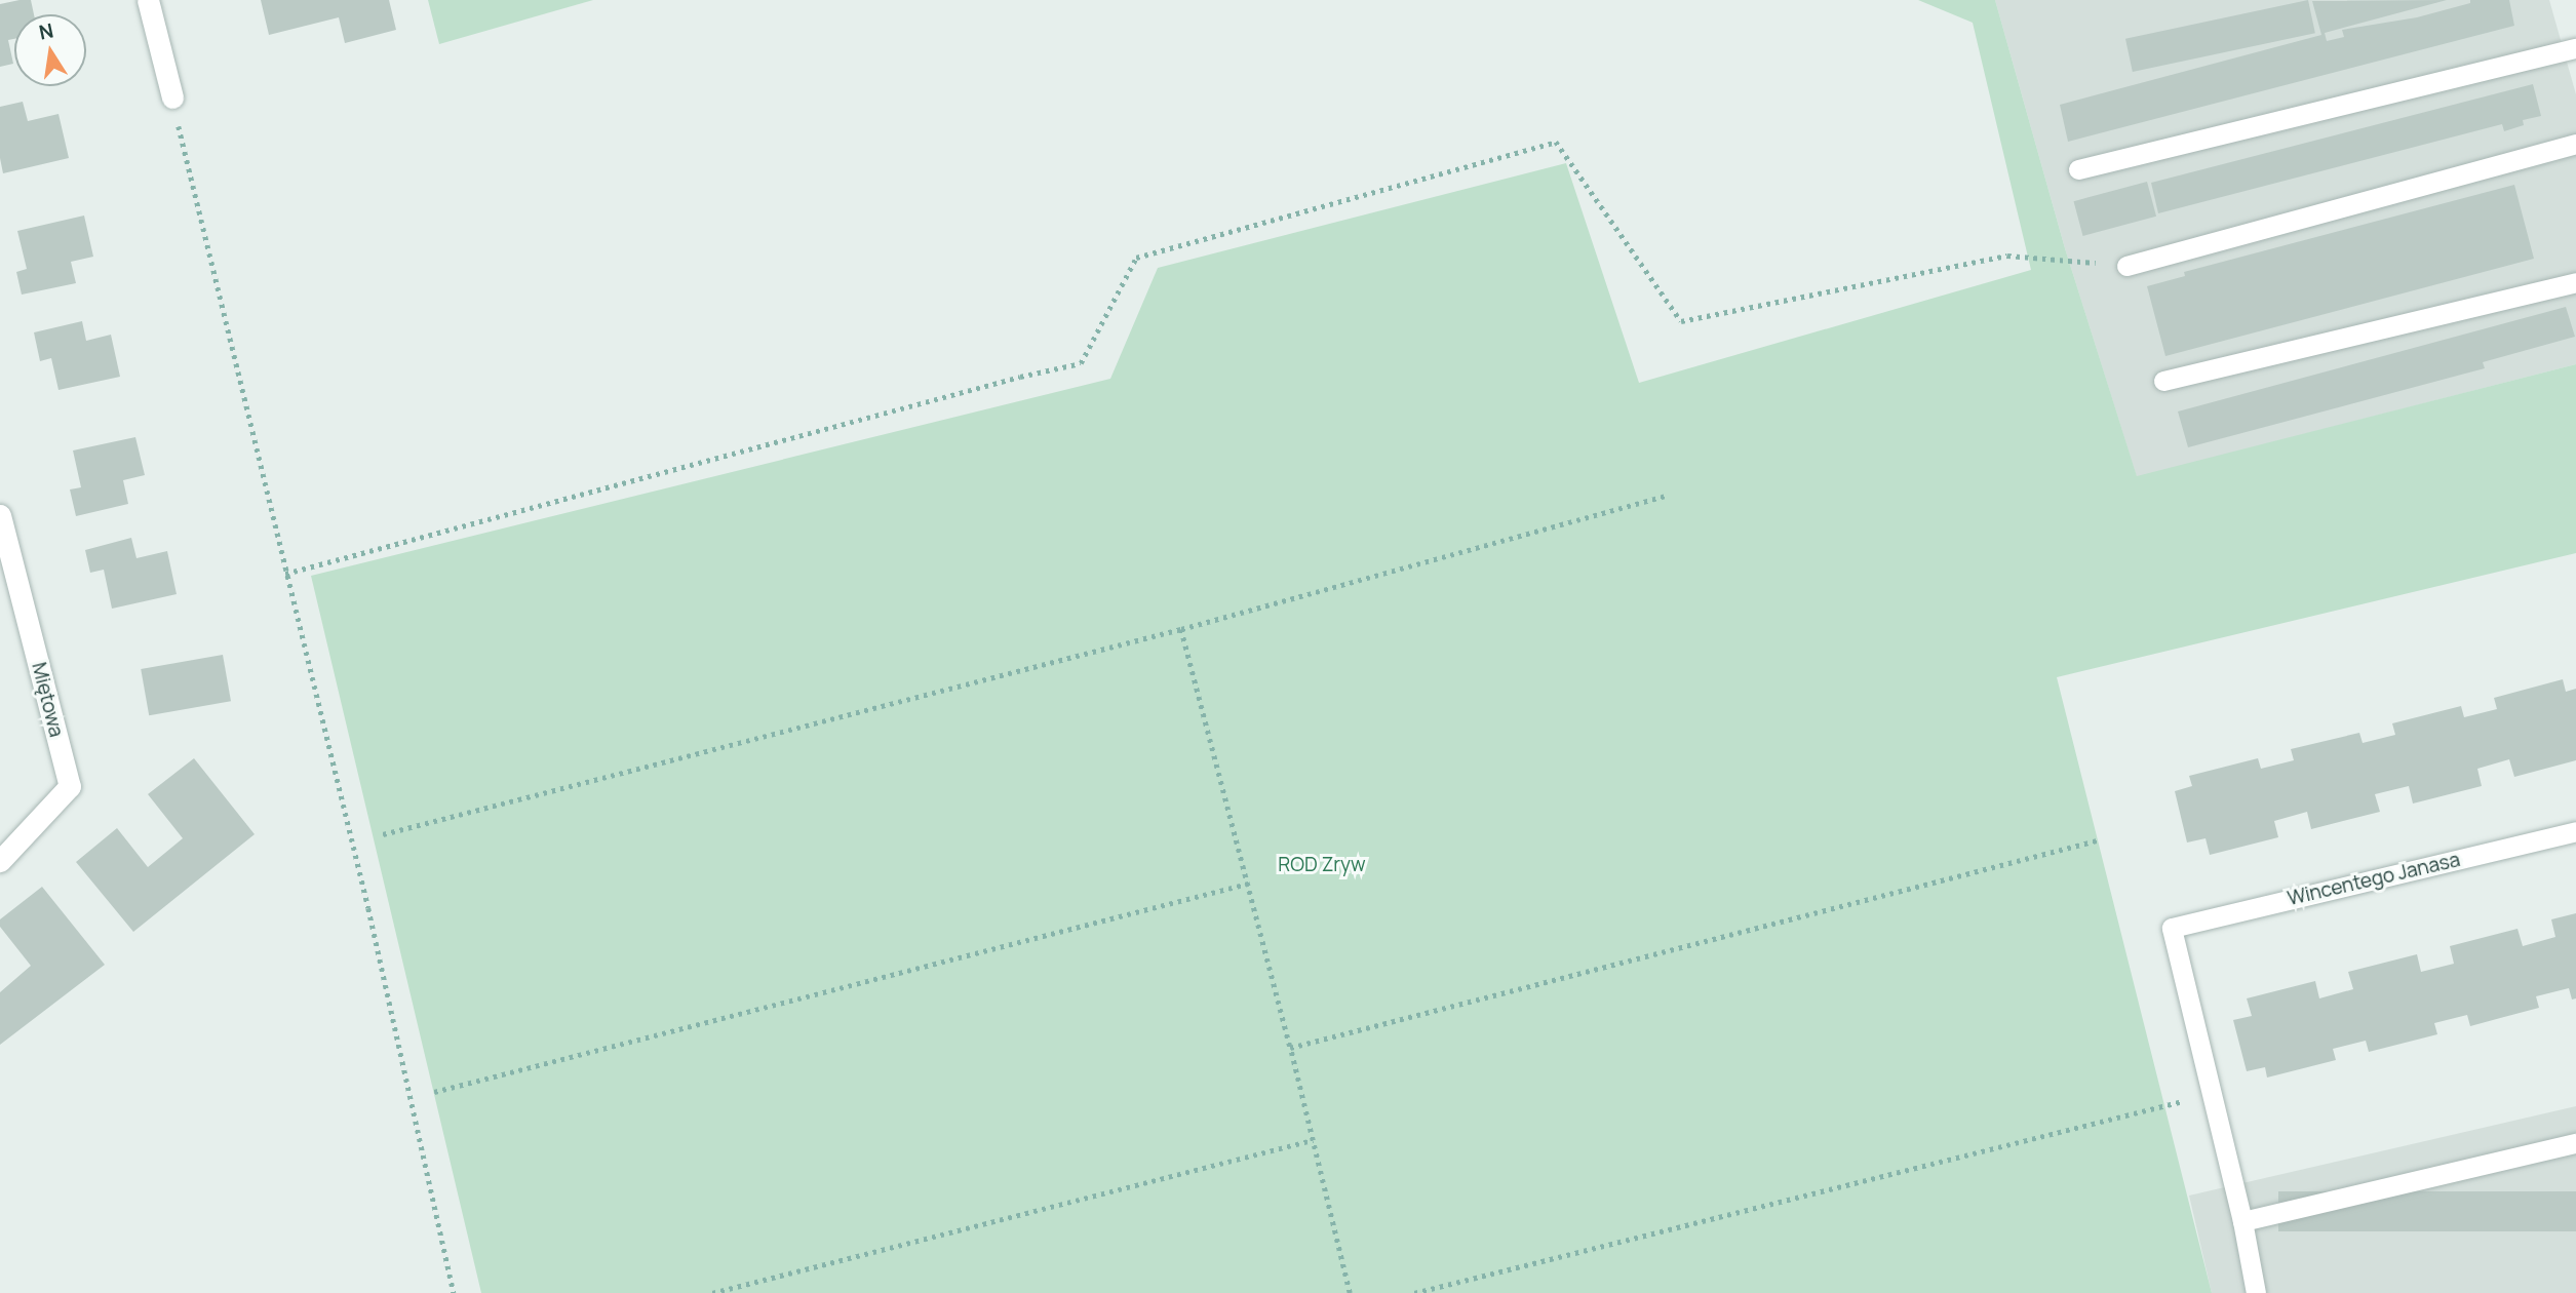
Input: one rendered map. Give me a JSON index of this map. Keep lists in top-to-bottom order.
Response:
{
  "streets": {
    "street": ["Miętowa"],
    "lane": ["Wincentego Janasa"]
  },
  "parks": ["ROD Zryw"],
  "north": "top"
}
